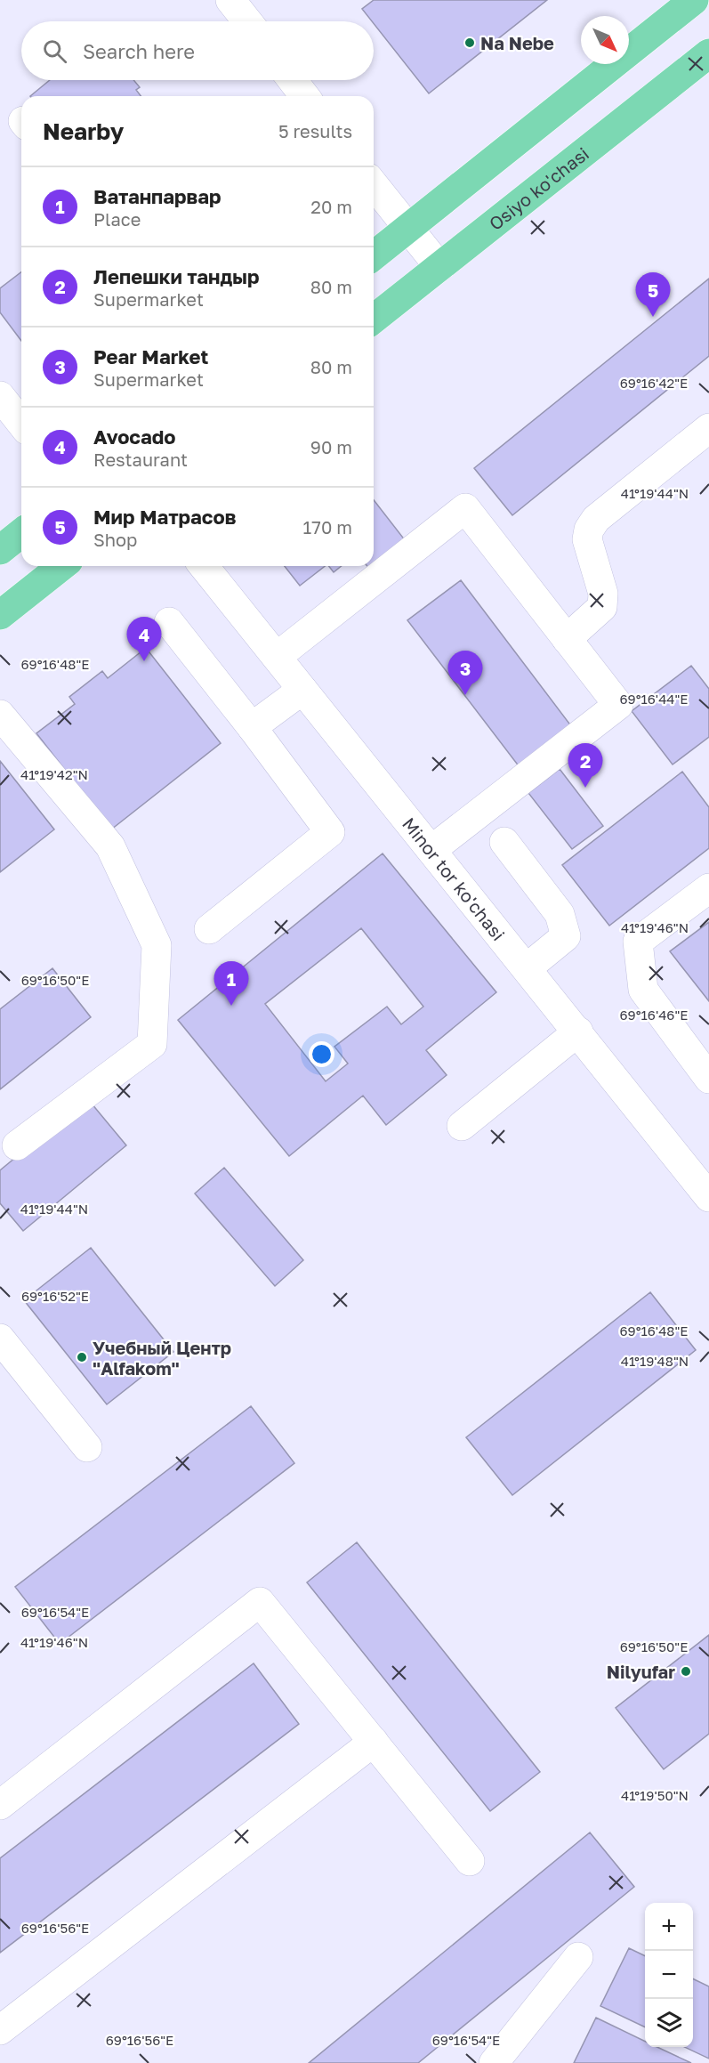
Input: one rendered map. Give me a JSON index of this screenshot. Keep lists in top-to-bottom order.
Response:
{
  "streets": {
    "main road": ["Osiyo ko'chasi"],
    "street": ["Minor tor ko'chasi"]
  },
  "places": ["Na Nebe", "Учебный Центр \"Alfakom\"", "Nilyufar"],
  "north": "bottom right",
  "page": {
    "search": "Search here",
    "heading": ["Nearby", "5 results"],
    "list": [
      {
        "mark": "1",
        "name": "Ватанпарвар",
        "note": "Place",
        "value": "20 m"
      },
      {
        "mark": "2",
        "name": "Лепешки тандыр",
        "note": "Supermarket",
        "value": "80 m"
      },
      {
        "mark": "3",
        "name": "Pear Market",
        "note": "Supermarket",
        "value": "80 m"
      },
      {
        "mark": "4",
        "name": "Avocado",
        "note": "Restaurant",
        "value": "90 m"
      },
      {
        "mark": "5",
        "name": "Мир Матрасов",
        "note": "Shop",
        "value": "170 m"
      }
    ],
    "pins": [
      "5",
      "4",
      "3",
      "2",
      "1"
    ],
    "map_buttons": ["+", "−"]
  },
  "coordinates": [
    "69°16'42\"E",
    "41°19'44\"N",
    "69°16'48\"E",
    "69°16'44\"E",
    "41°19'42\"N",
    "41°19'46\"N",
    "69°16'50\"E",
    "69°16'46\"E",
    "69°16'52\"E",
    "41°19'48\"N",
    "69°16'54\"E",
    "41°19'50\"N",
    "69°16'56\"E"
  ]
}
